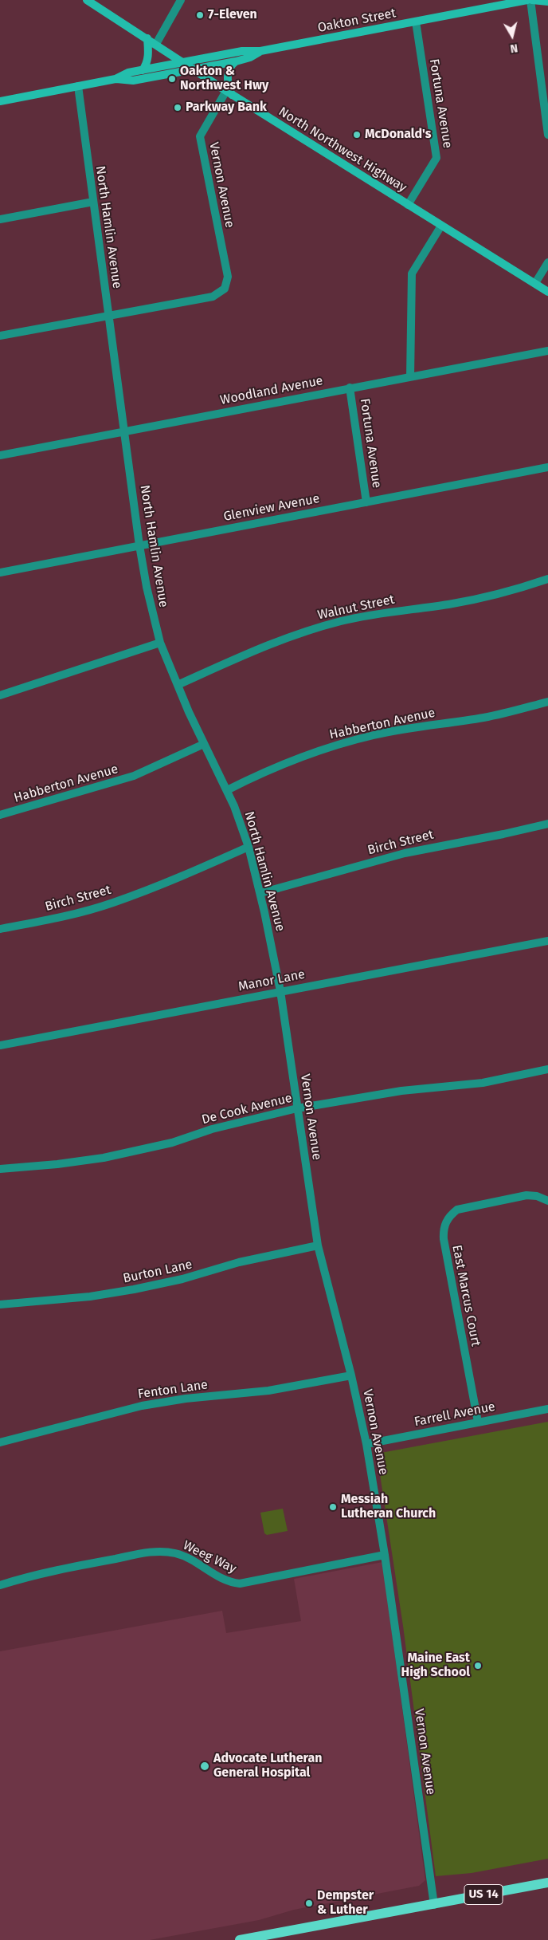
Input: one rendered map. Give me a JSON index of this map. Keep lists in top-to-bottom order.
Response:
{
  "streets": {
    "main road": ["Oakton Street", "North Northwest Highway", "US 14"],
    "street": [
      "Fortuna Avenue",
      "Vernon Avenue",
      "North Hamlin Avenue",
      "Woodland Avenue",
      "Glenview Avenue",
      "Walnut Street",
      "Habberton Avenue",
      "Birch Street",
      "Manor Lane",
      "De Cook Avenue",
      "Burton Lane",
      "East Marcus Court",
      "Fenton Lane",
      "Farrell Avenue",
      "Weeg Way"
    ]
  },
  "crossings": [
    ["Oakton Street", "Fortuna Avenue"],
    ["Oakton Street", "North Northwest Highway"],
    ["Oakton Street", "North Hamlin Avenue"],
    ["Fortuna Avenue", "North Northwest Highway"],
    ["Fortuna Avenue", "Woodland Avenue"],
    ["Fortuna Avenue", "Glenview Avenue"],
    ["North Northwest Highway", "Vernon Avenue"],
    ["Vernon Avenue", "North Hamlin Avenue"],
    ["Vernon Avenue", "Manor Lane"],
    ["Vernon Avenue", "De Cook Avenue"],
    ["Vernon Avenue", "Burton Lane"],
    ["Vernon Avenue", "Fenton Lane"],
    ["Vernon Avenue", "Farrell Avenue"],
    ["Vernon Avenue", "Weeg Way"],
    ["Vernon Avenue", "US 14"],
    ["North Hamlin Avenue", "Woodland Avenue"],
    ["North Hamlin Avenue", "Glenview Avenue"],
    ["North Hamlin Avenue", "Walnut Street"],
    ["North Hamlin Avenue", "Habberton Avenue"],
    ["North Hamlin Avenue", "Birch Street"],
    ["North Hamlin Avenue", "Manor Lane"],
    ["East Marcus Court", "Farrell Avenue"]
  ],
  "places": [
    "7-Eleven",
    "Oakton & Northwest Hwy",
    "Parkway Bank",
    "McDonald's",
    "Messiah Lutheran Church",
    "Maine East High School",
    "Advocate Lutheran General Hospital",
    "Dempster & Luther"
  ],
  "north": "bottom"
}
